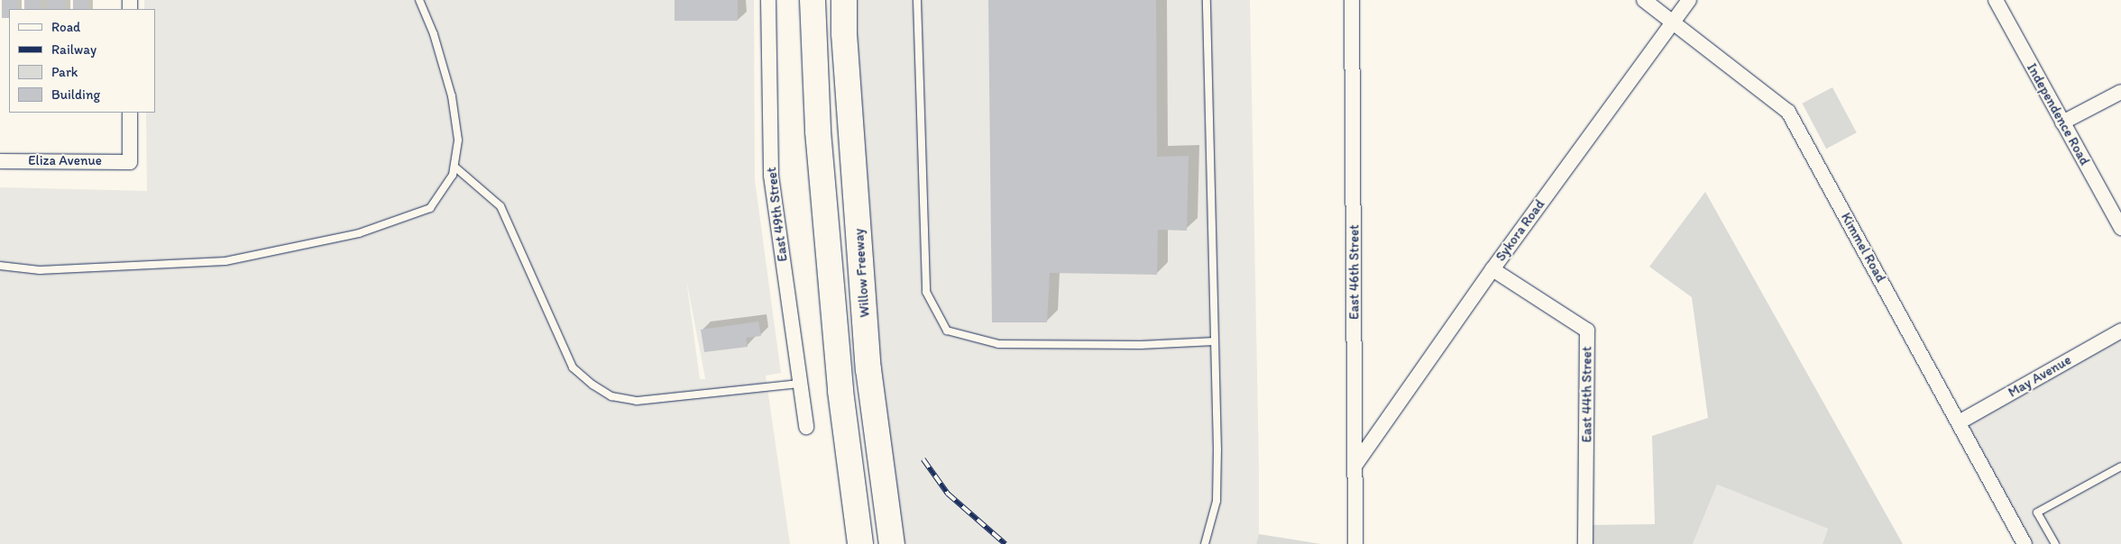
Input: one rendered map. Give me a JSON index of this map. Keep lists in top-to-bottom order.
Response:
{
  "streets": {
    "highway": ["Willow Freeway"],
    "street": [
      "Independence Road",
      "Eliza Avenue",
      "East 49th Street",
      "Sykora Road",
      "Kimmel Road",
      "East 46th Street",
      "May Avenue",
      "East 44th Street"
    ]
  },
  "crossings": [
    ["Sykora Road", "Kimmel Road"],
    ["Sykora Road", "East 46th Street"],
    ["Sykora Road", "East 44th Street"],
    ["Kimmel Road", "May Avenue"]
  ],
  "legend": [
    "Road",
    "Railway",
    "Park",
    "Building"
  ]
}
